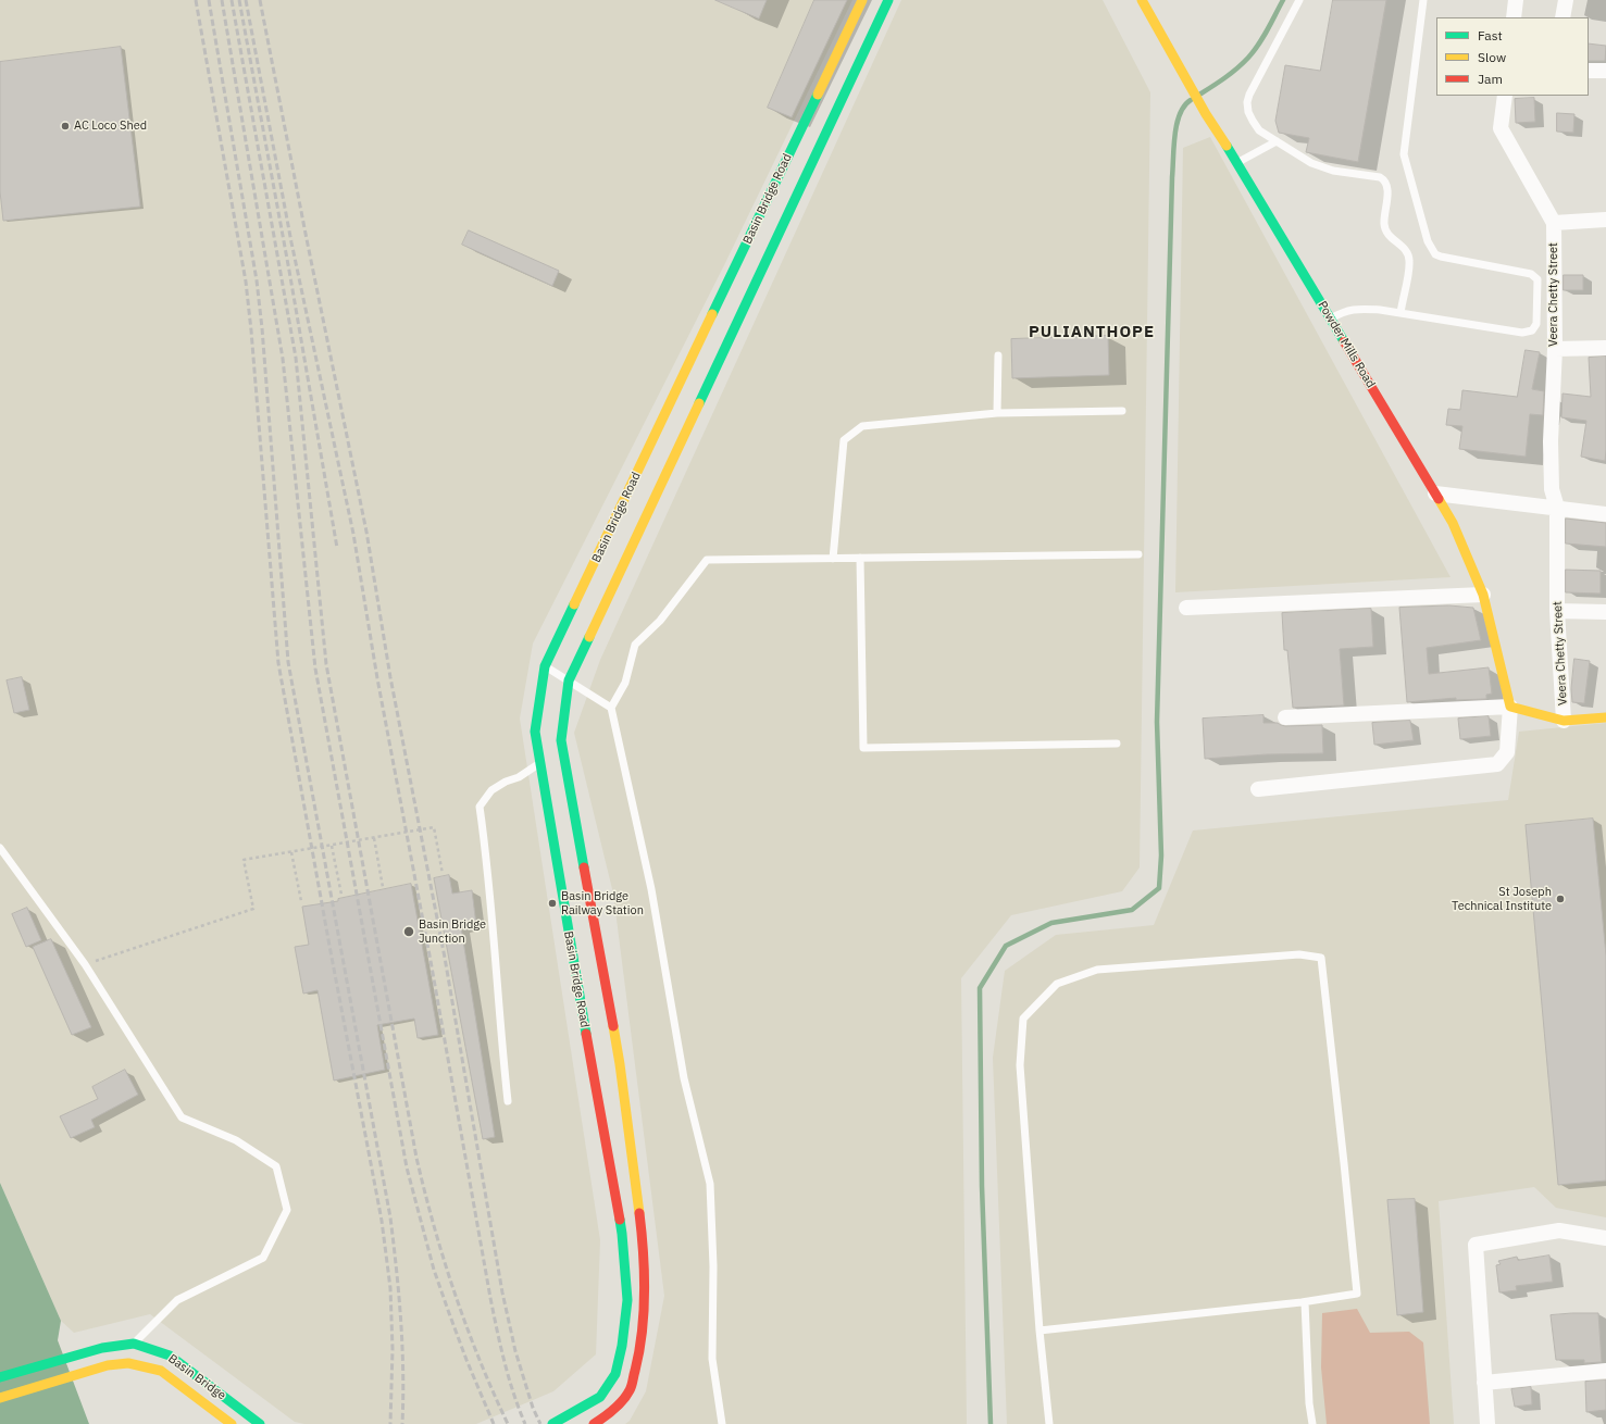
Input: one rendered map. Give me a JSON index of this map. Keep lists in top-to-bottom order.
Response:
{
  "streets": {
    "main road": ["Basin Bridge Road", "Powder Mills Road", "Basin Bridge"],
    "street": ["Veera Chetty Street"]
  },
  "districts": ["PULIANTHOPE"],
  "places": [
    "AC Loco Shed",
    "St Joseph Technical Institute",
    "Basin Bridge Railway Station",
    "Basin Bridge Junction"
  ],
  "legend": ["Fast", "Slow", "Jam"]
}
